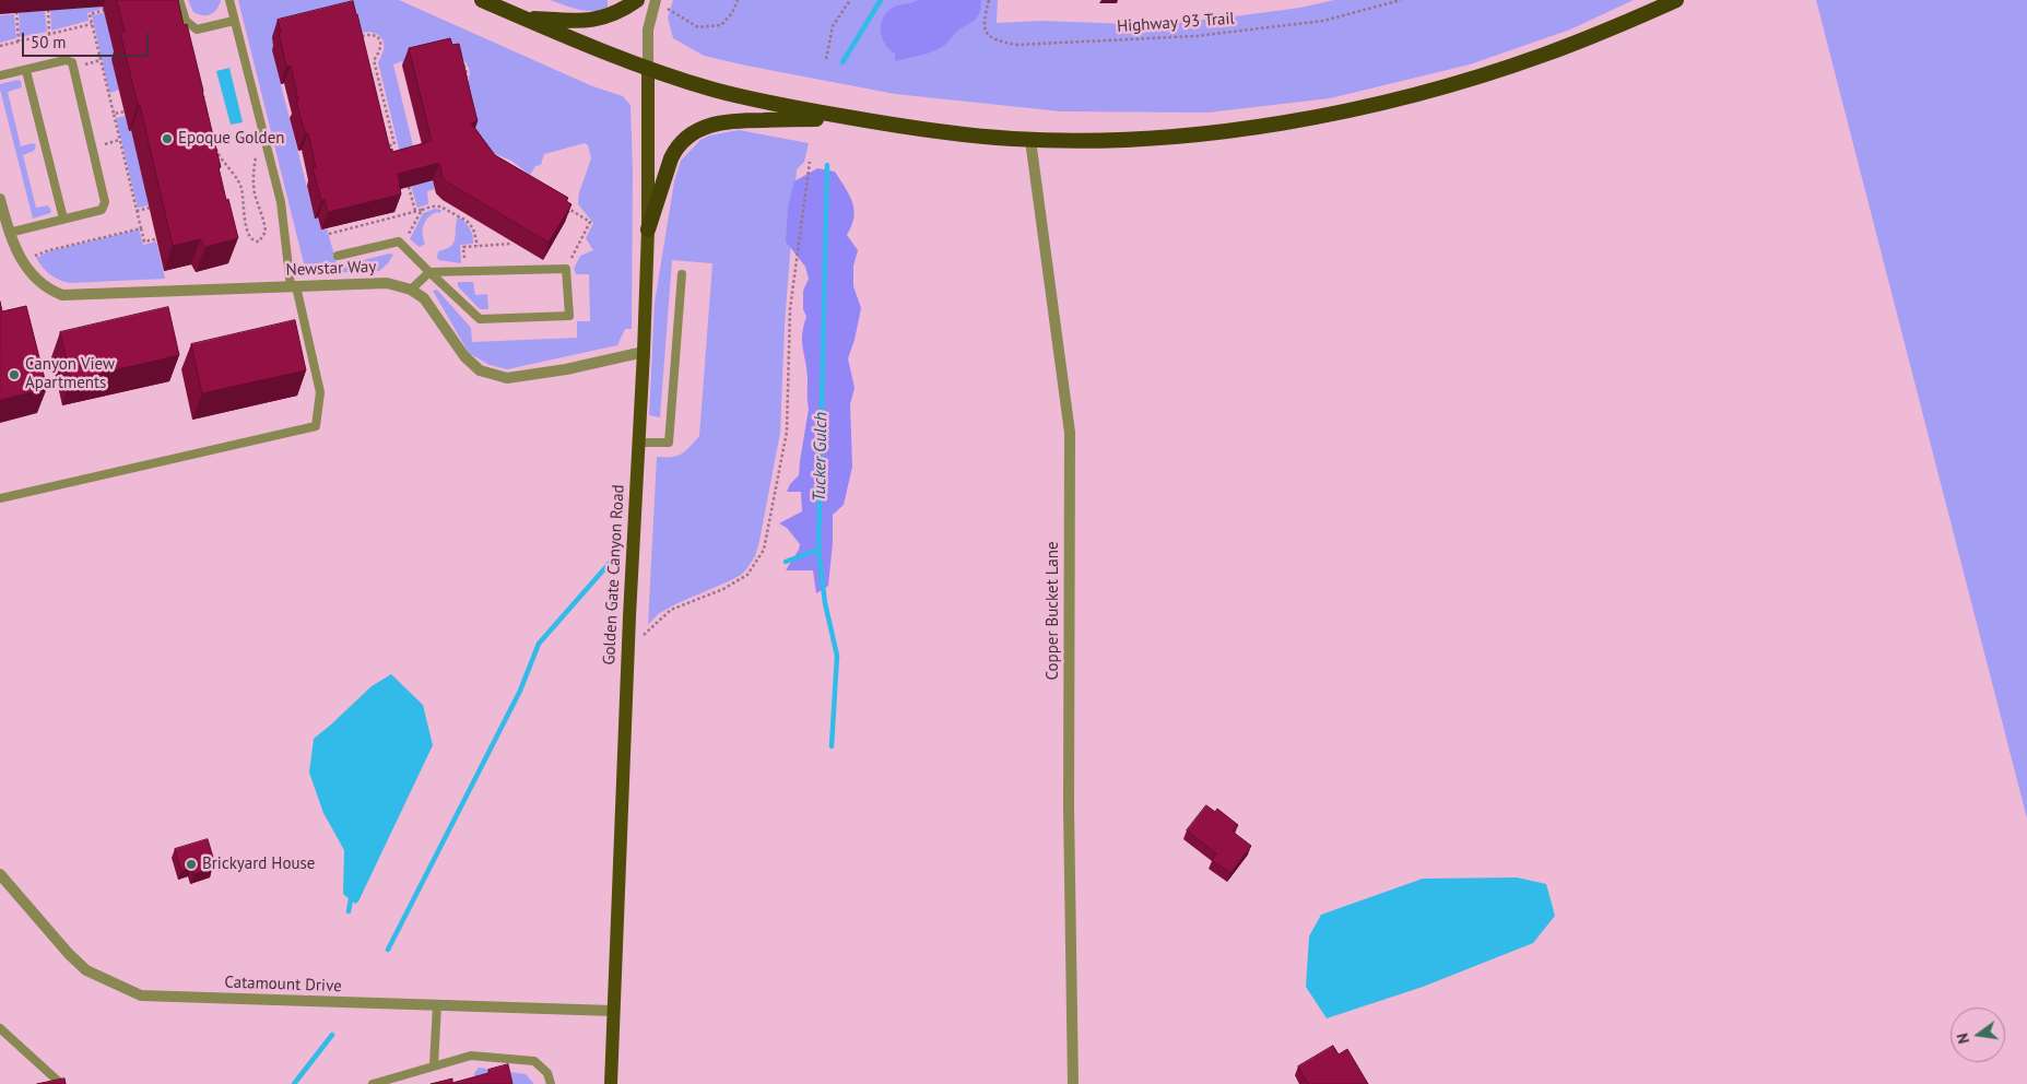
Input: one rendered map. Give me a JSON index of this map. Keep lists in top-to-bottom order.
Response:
{
  "streets": {
    "main road": ["Golden Gate Canyon Road"],
    "street": ["Newstar Way", "Copper Bucket Lane", "Catamount Drive"],
    "path": ["Highway 93 Trail"]
  },
  "crossings": [
    ["Golden Gate Canyon Road", "Catamount Drive"]
  ],
  "water": ["Tucker Gulch"],
  "places": ["Epoque Golden", "Canyon View Apartments", "Brickyard House"],
  "scale_bar": "50 m",
  "north": "left"
}
